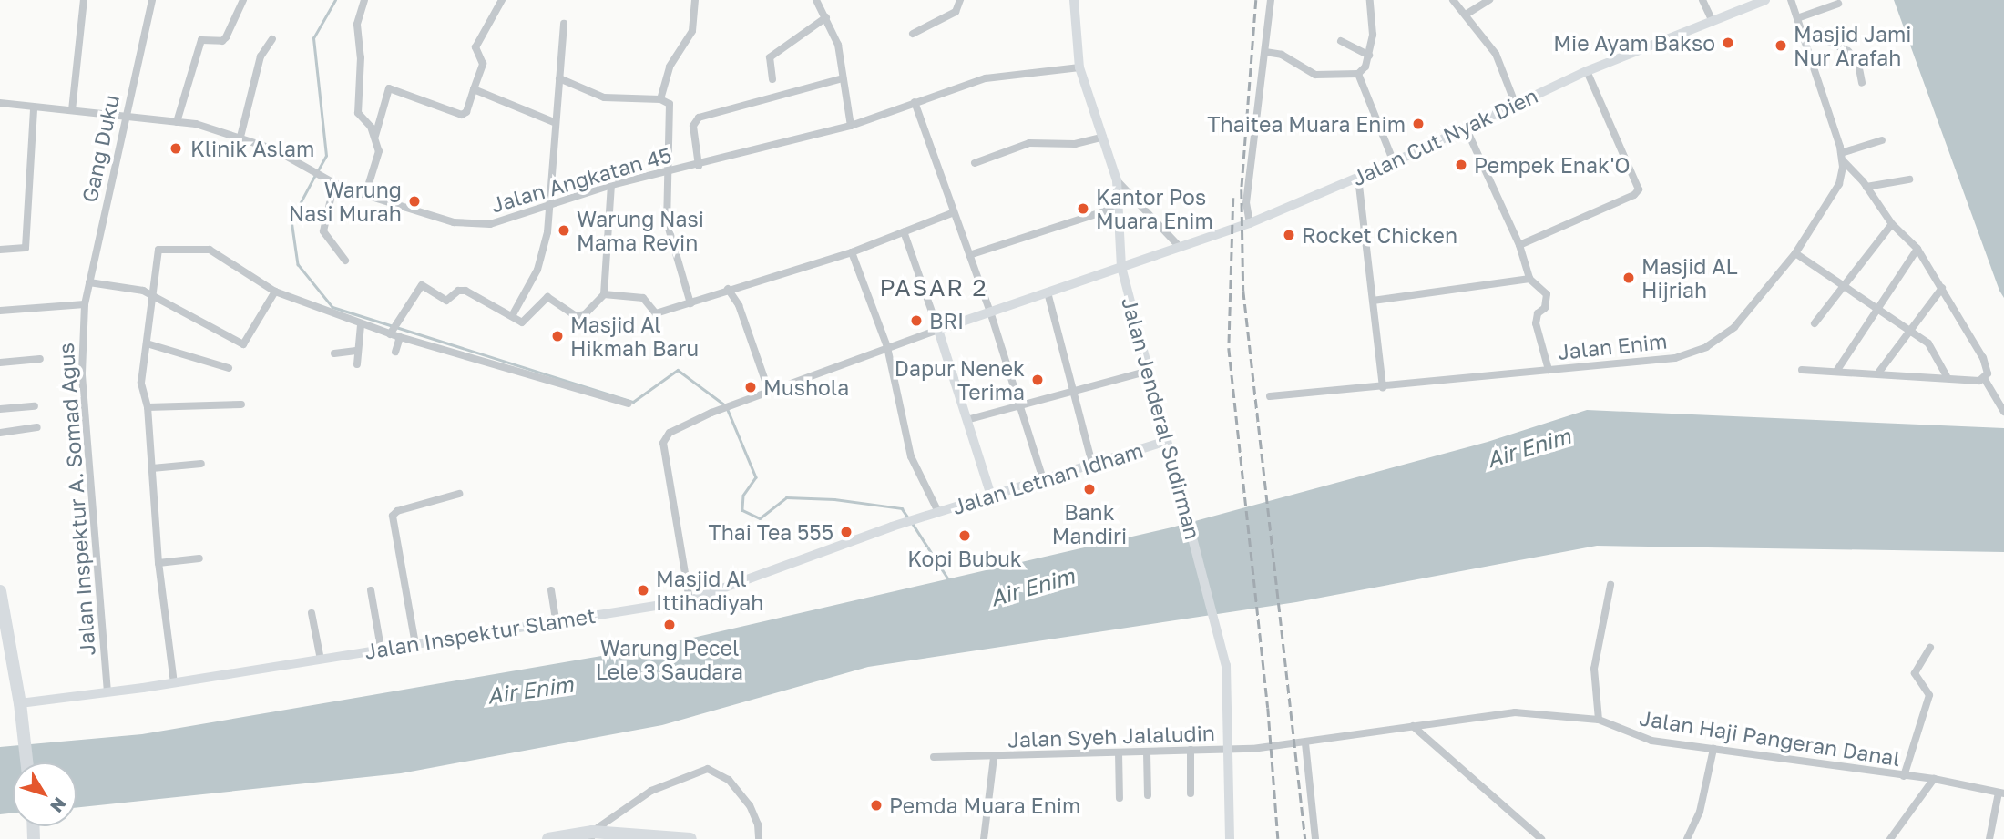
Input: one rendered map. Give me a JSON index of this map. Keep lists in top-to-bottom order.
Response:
{
  "streets": {
    "street": [
      "Jalan Cut Nyak Dien",
      "Gang Duku",
      "Jalan Angkatan 45",
      "Jalan Enim",
      "Jalan Jenderal Sudirman",
      "Jalan Letnan Idham",
      "Jalan Inspektur A. Somad Agus",
      "Jalan Inspektur Slamet",
      "Jalan Syeh Jalaludin",
      "Jalan Haji Pangeran Danal"
    ]
  },
  "crossings": [
    ["Jalan Cut Nyak Dien", "Jalan Jenderal Sudirman"],
    ["Gang Duku", "Jalan Angkatan 45"],
    ["Gang Duku", "Jalan Inspektur A. Somad Agus"],
    ["Jalan Angkatan 45", "Jalan Jenderal Sudirman"],
    ["Jalan Jenderal Sudirman", "Jalan Letnan Idham"],
    ["Jalan Jenderal Sudirman", "Jalan Syeh Jalaludin"],
    ["Jalan Jenderal Sudirman", "Jalan Haji Pangeran Danal"],
    ["Jalan Letnan Idham", "Jalan Inspektur Slamet"],
    ["Jalan Inspektur A. Somad Agus", "Jalan Inspektur Slamet"],
    ["Jalan Syeh Jalaludin", "Jalan Haji Pangeran Danal"]
  ],
  "districts": ["PASAR 2"],
  "water": ["Air Enim"],
  "places": [
    "Mie Ayam Bakso",
    "Masjid Jami Nur Arafah",
    "Thaitea Muara Enim",
    "Klinik Aslam",
    "Pempek Enak'O",
    "Warung Nasi Murah",
    "Kantor Pos Muara Enim",
    "Warung Nasi Mama Revin",
    "Rocket Chicken",
    "Masjid AL Hijriah",
    "BRI",
    "Masjid Al Hikmah Baru",
    "Dapur Nenek Terima",
    "Mushola",
    "Bank Mandiri",
    "Thai Tea 555",
    "Kopi Bubuk",
    "Masjid Al Ittihadiyah",
    "Warung Pecel Lele 3 Saudara",
    "Pemda Muara Enim"
  ],
  "north": "bottom right"
}
